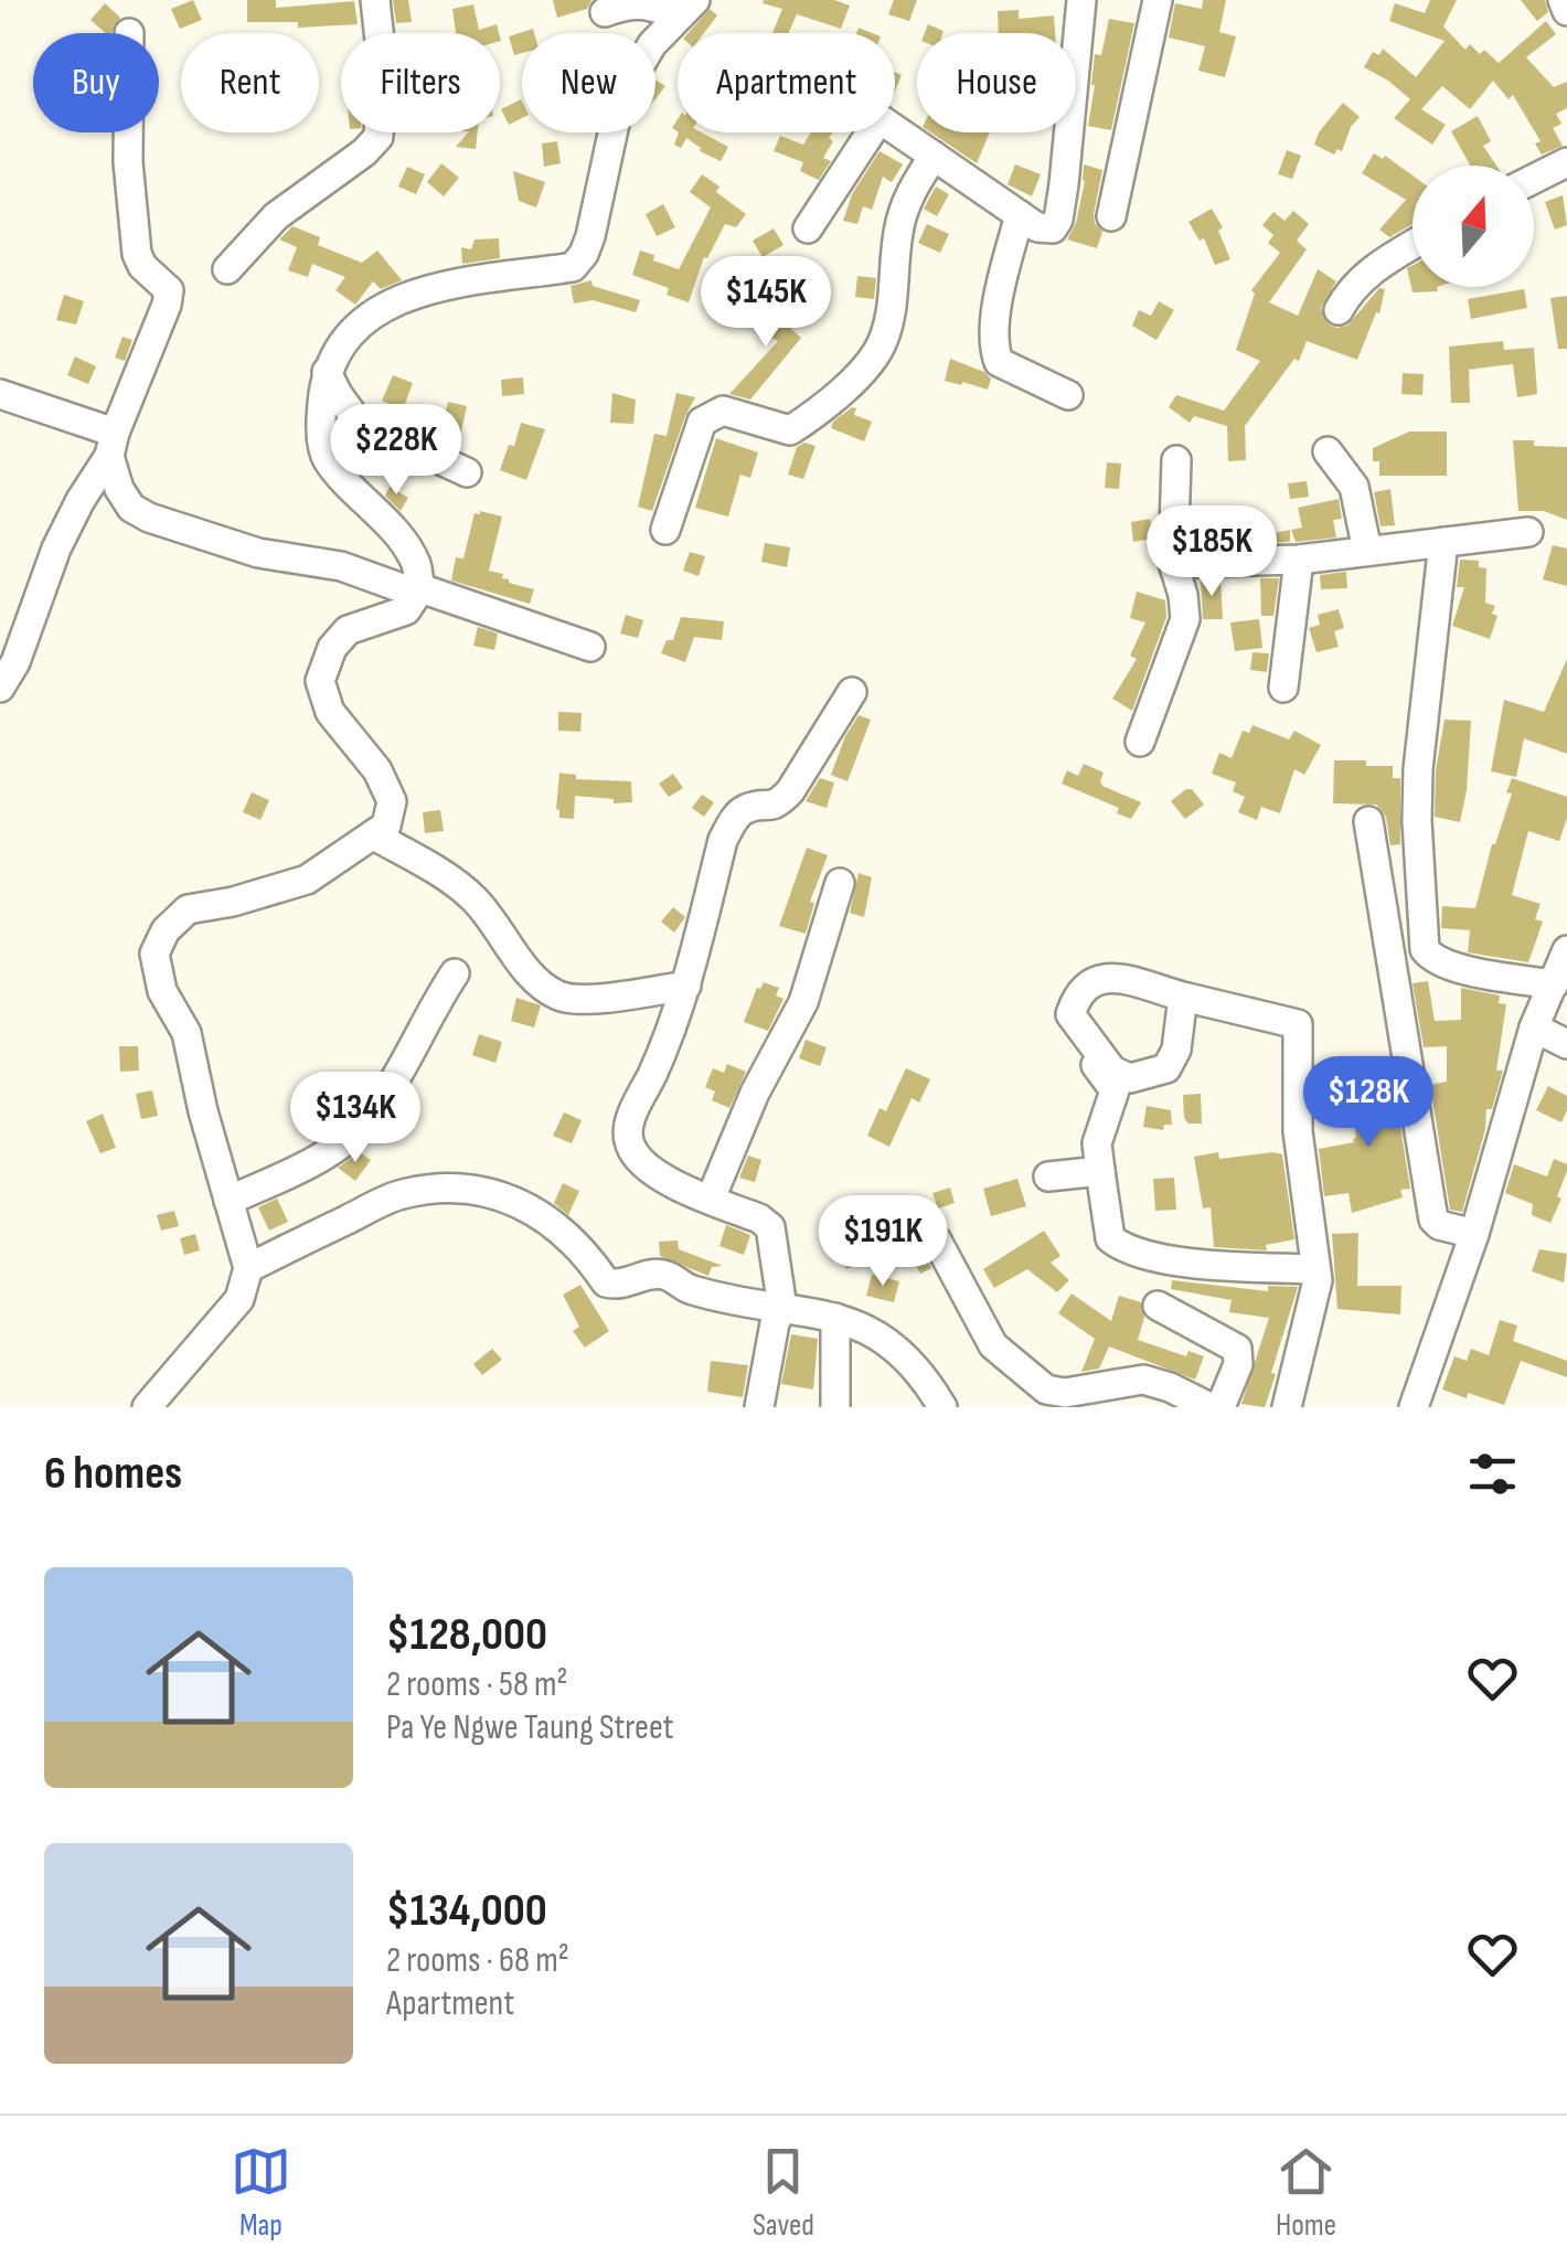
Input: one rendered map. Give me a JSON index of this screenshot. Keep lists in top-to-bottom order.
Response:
{
  "north": "top",
  "page": {
    "chip": [
      "Buy",
      "Rent",
      "Filters",
      "New",
      "Apartment",
      "House"
    ],
    "price": [
      "$145K",
      "$228K",
      "$185K",
      "$128K",
      "$134K",
      "$191K"
    ],
    "heading": "6 homes",
    "list": [
      {
        "name": "$128,000",
        "note": "2 rooms · 58 m² · Pa Ye Ngwe Taung Street"
      },
      {
        "name": "$134,000",
        "note": "2 rooms · 68 m² · Apartment"
      }
    ],
    "tabs": ["Map", "Saved", "Home"]
  }
}
